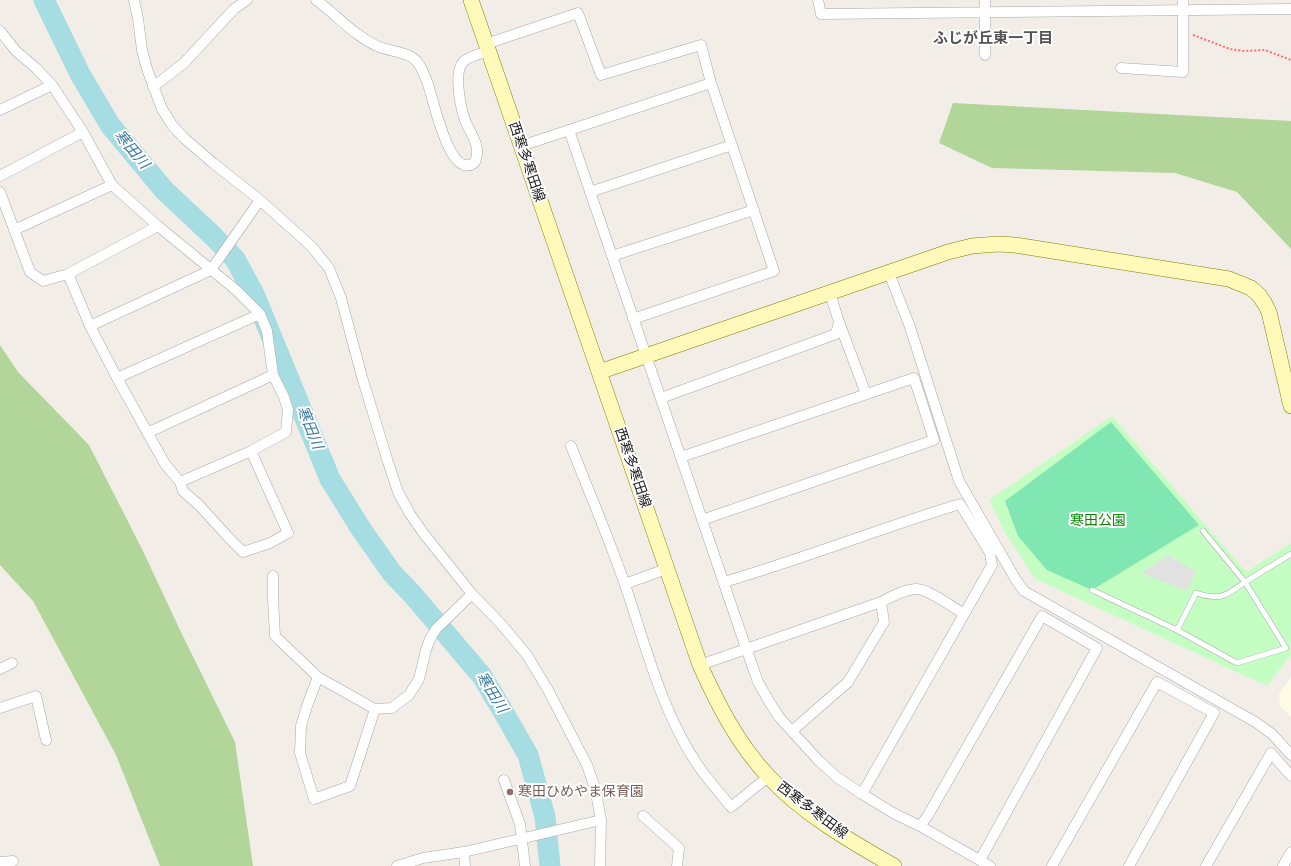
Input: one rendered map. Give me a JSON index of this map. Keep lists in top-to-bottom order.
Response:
{
  "streets": {
    "main road": ["西寒多寒田線"]
  },
  "districts": ["ふじが丘東一丁目"],
  "water": ["寒田川"],
  "parks": ["寒田公園"],
  "places": ["寒田ひめやま保育園"]
}
